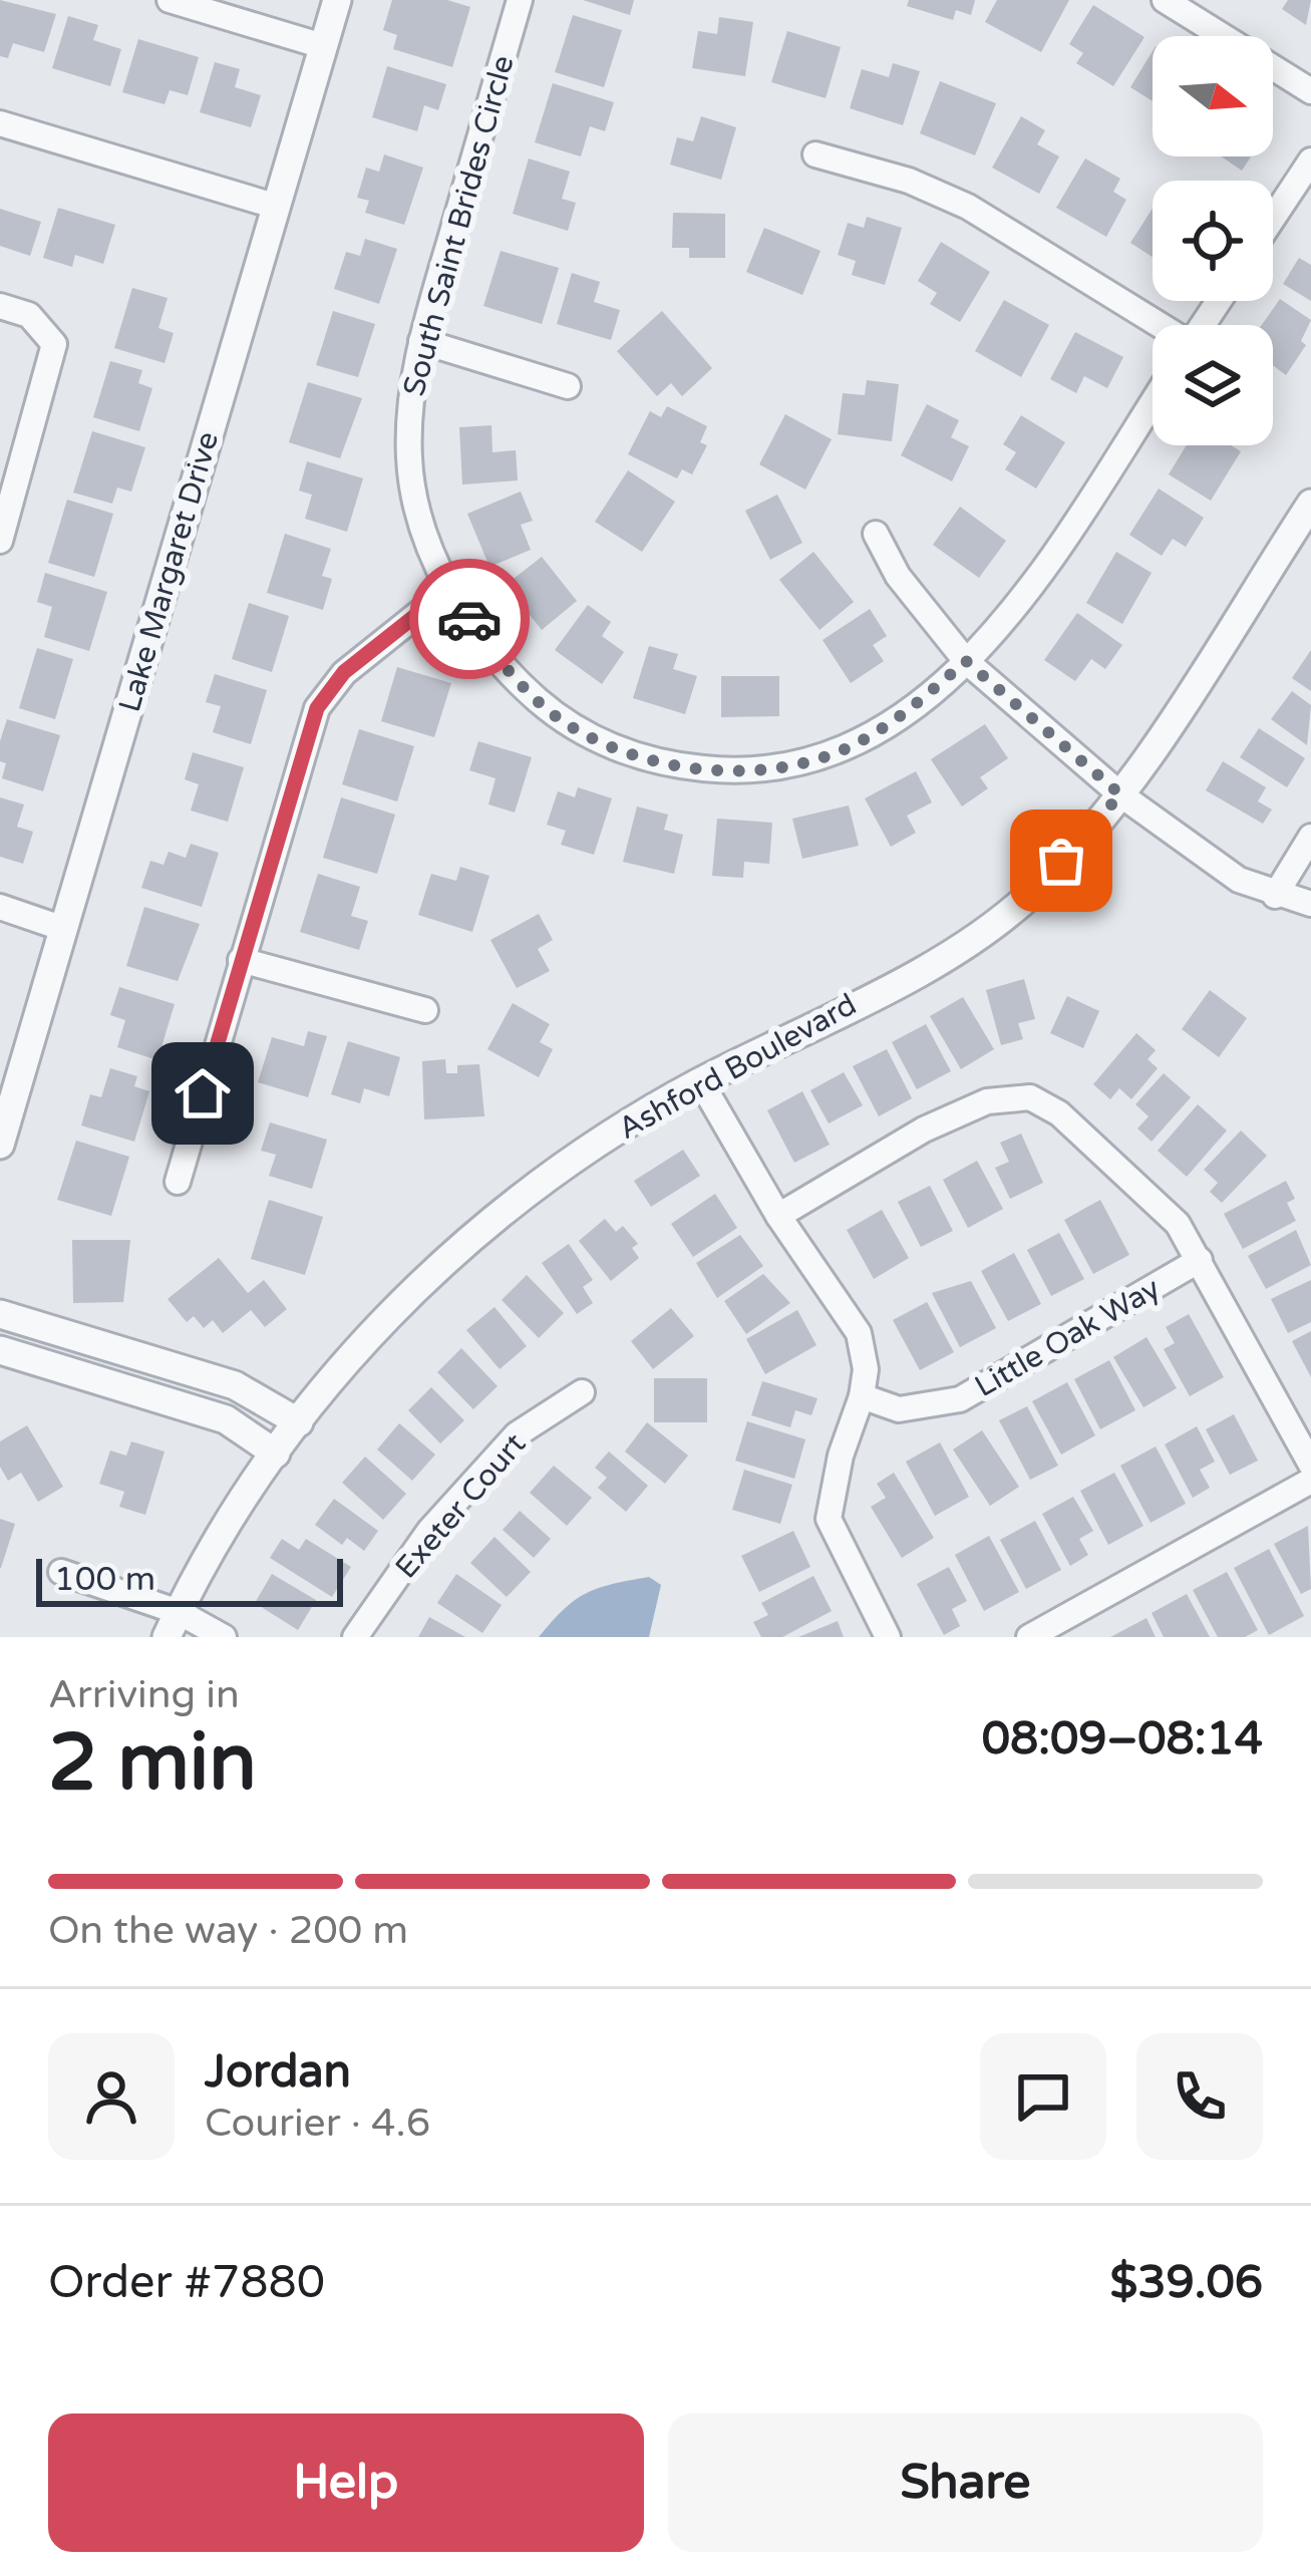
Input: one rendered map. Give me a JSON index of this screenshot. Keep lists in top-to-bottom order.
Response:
{
  "streets": {
    "street": [
      "South Saint Brides Circle",
      "Lake Margaret Drive",
      "Ashford Boulevard",
      "Little Oak Way",
      "Exeter Court"
    ]
  },
  "scale_bar": "100 m",
  "north": "right",
  "page": {
    "scale": "100 m",
    "heading": ["2 min", "Arriving in", "08:09–08:14"],
    "panel": [
      "Jordan",
      "Courier · 4.6",
      "Order #7880",
      "$39.06"
    ],
    "bar": "On the way · 200 m",
    "buttons": ["Help", "Share"]
  }
}
